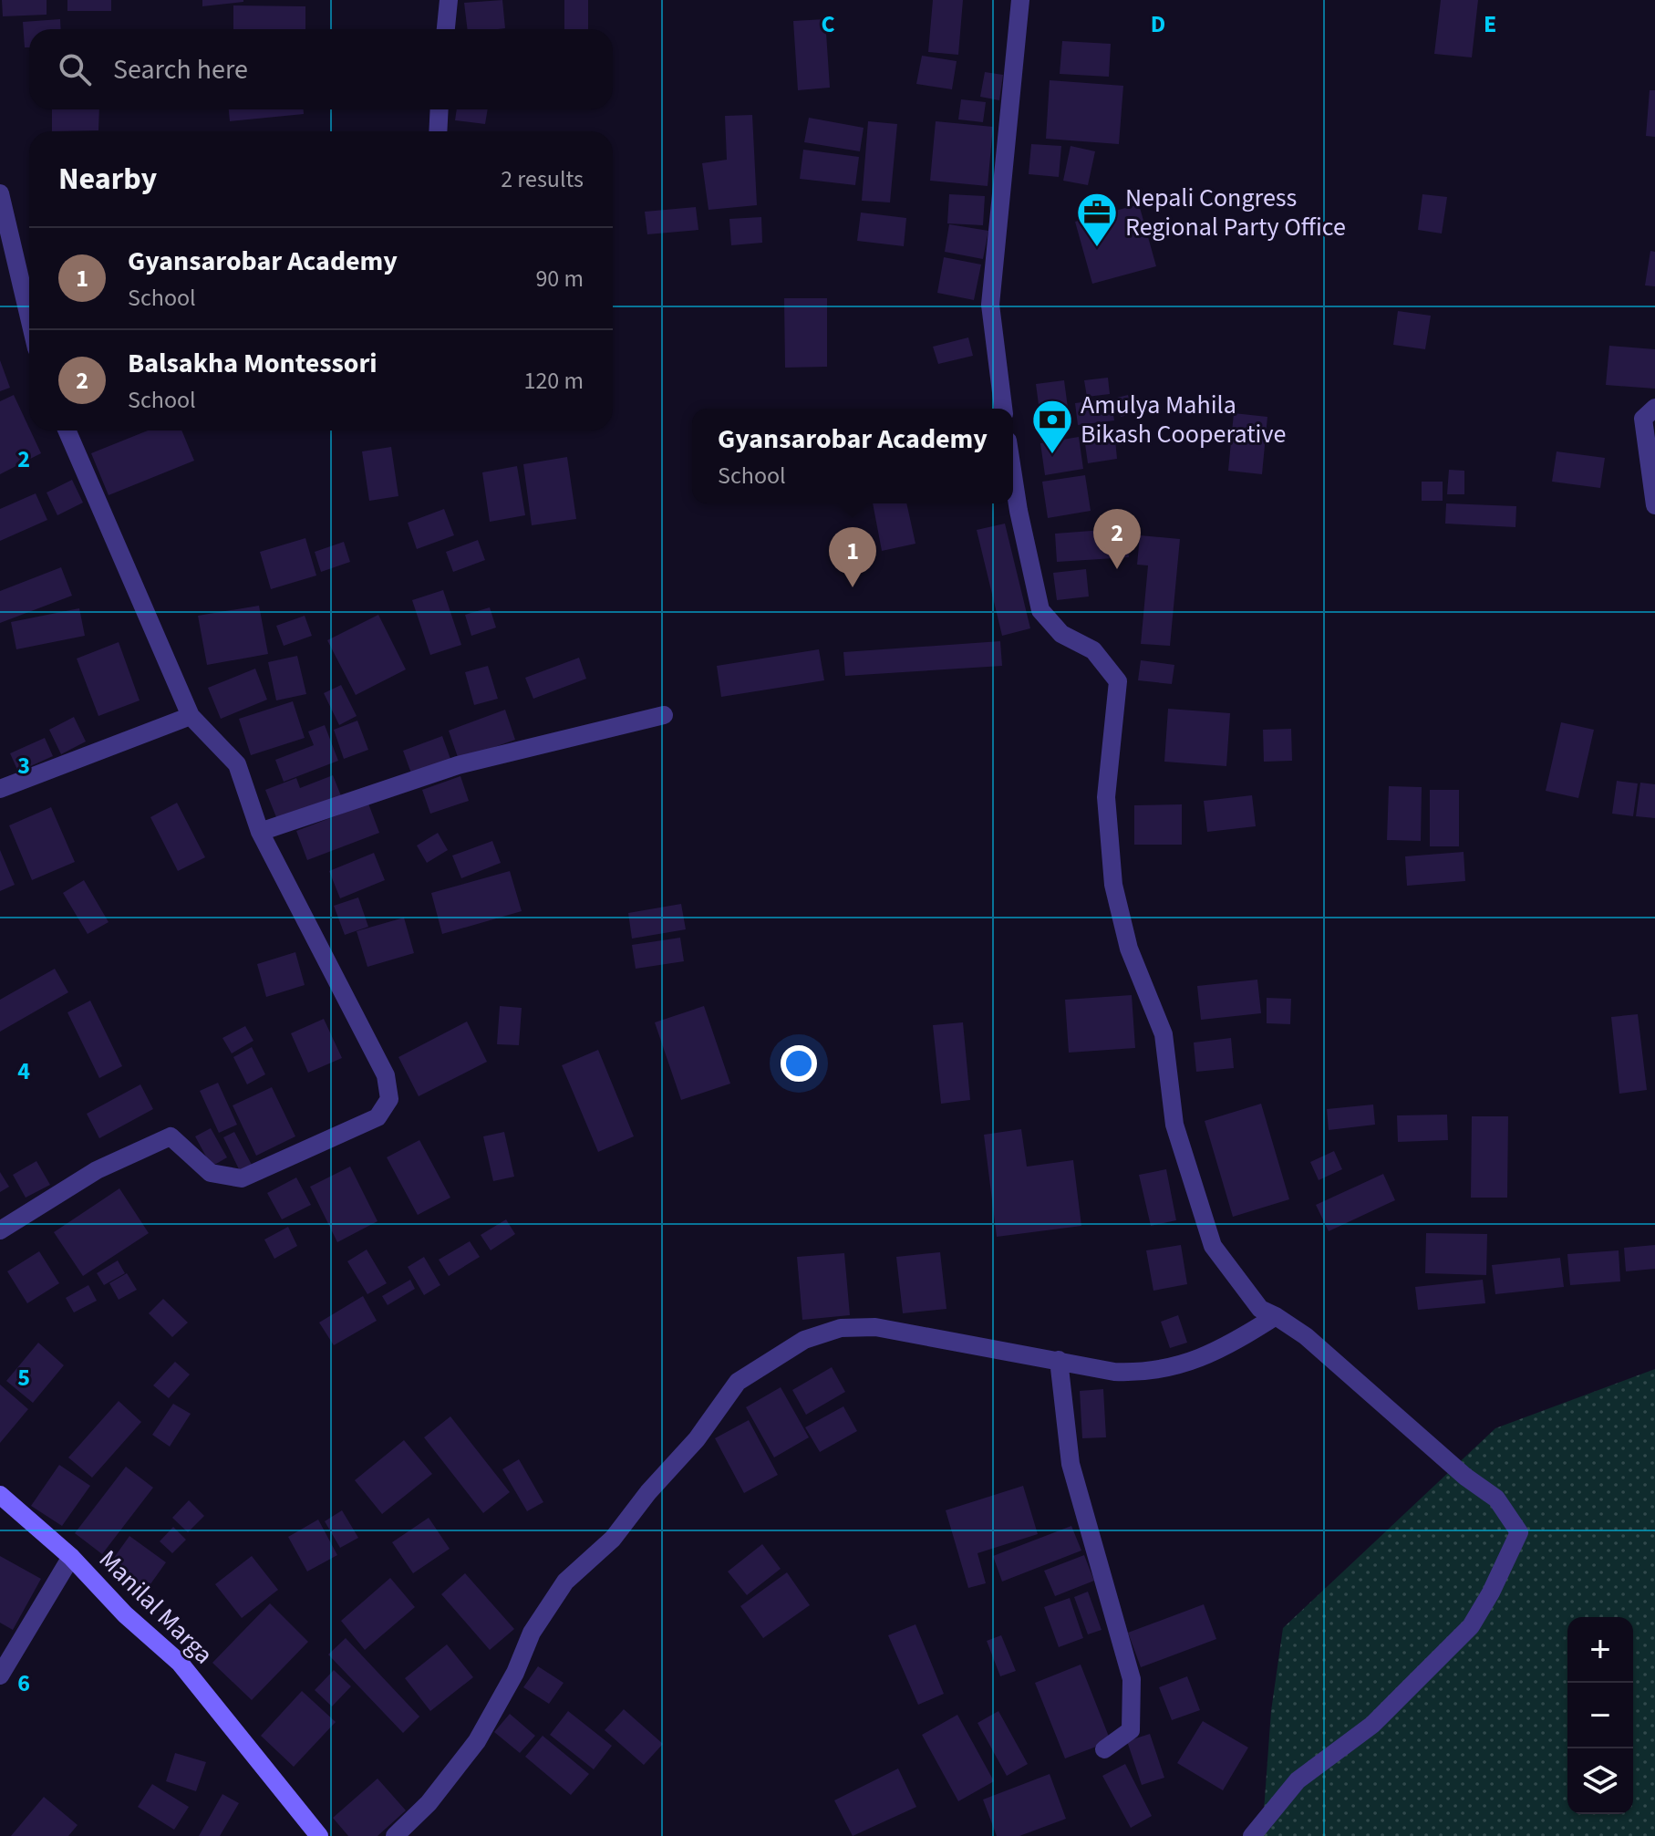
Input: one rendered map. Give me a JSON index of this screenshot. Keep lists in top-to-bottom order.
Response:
{
  "streets": {
    "street": ["Manilal Marga"]
  },
  "places": {
    "office": ["Nepali Congress Regional Party Office"],
    "bank": ["Amulya Mahila Bikash Cooperative"]
  },
  "page": {
    "search": "Search here",
    "heading": ["Nearby", "2 results"],
    "list": [
      {
        "mark": "1",
        "name": "Gyansarobar Academy",
        "note": "School",
        "value": "90 m"
      },
      {
        "mark": "2",
        "name": "Balsakha Montessori",
        "note": "School",
        "value": "120 m"
      }
    ],
    "popup": ["Gyansarobar Academy", "School"],
    "pins": ["2", "1"],
    "map_buttons": ["+", "−"]
  },
  "grid": {
    "columns": ["C", "D", "E"],
    "rows": [
      "2",
      "3",
      "4",
      "5",
      "6"
    ]
  }
}
